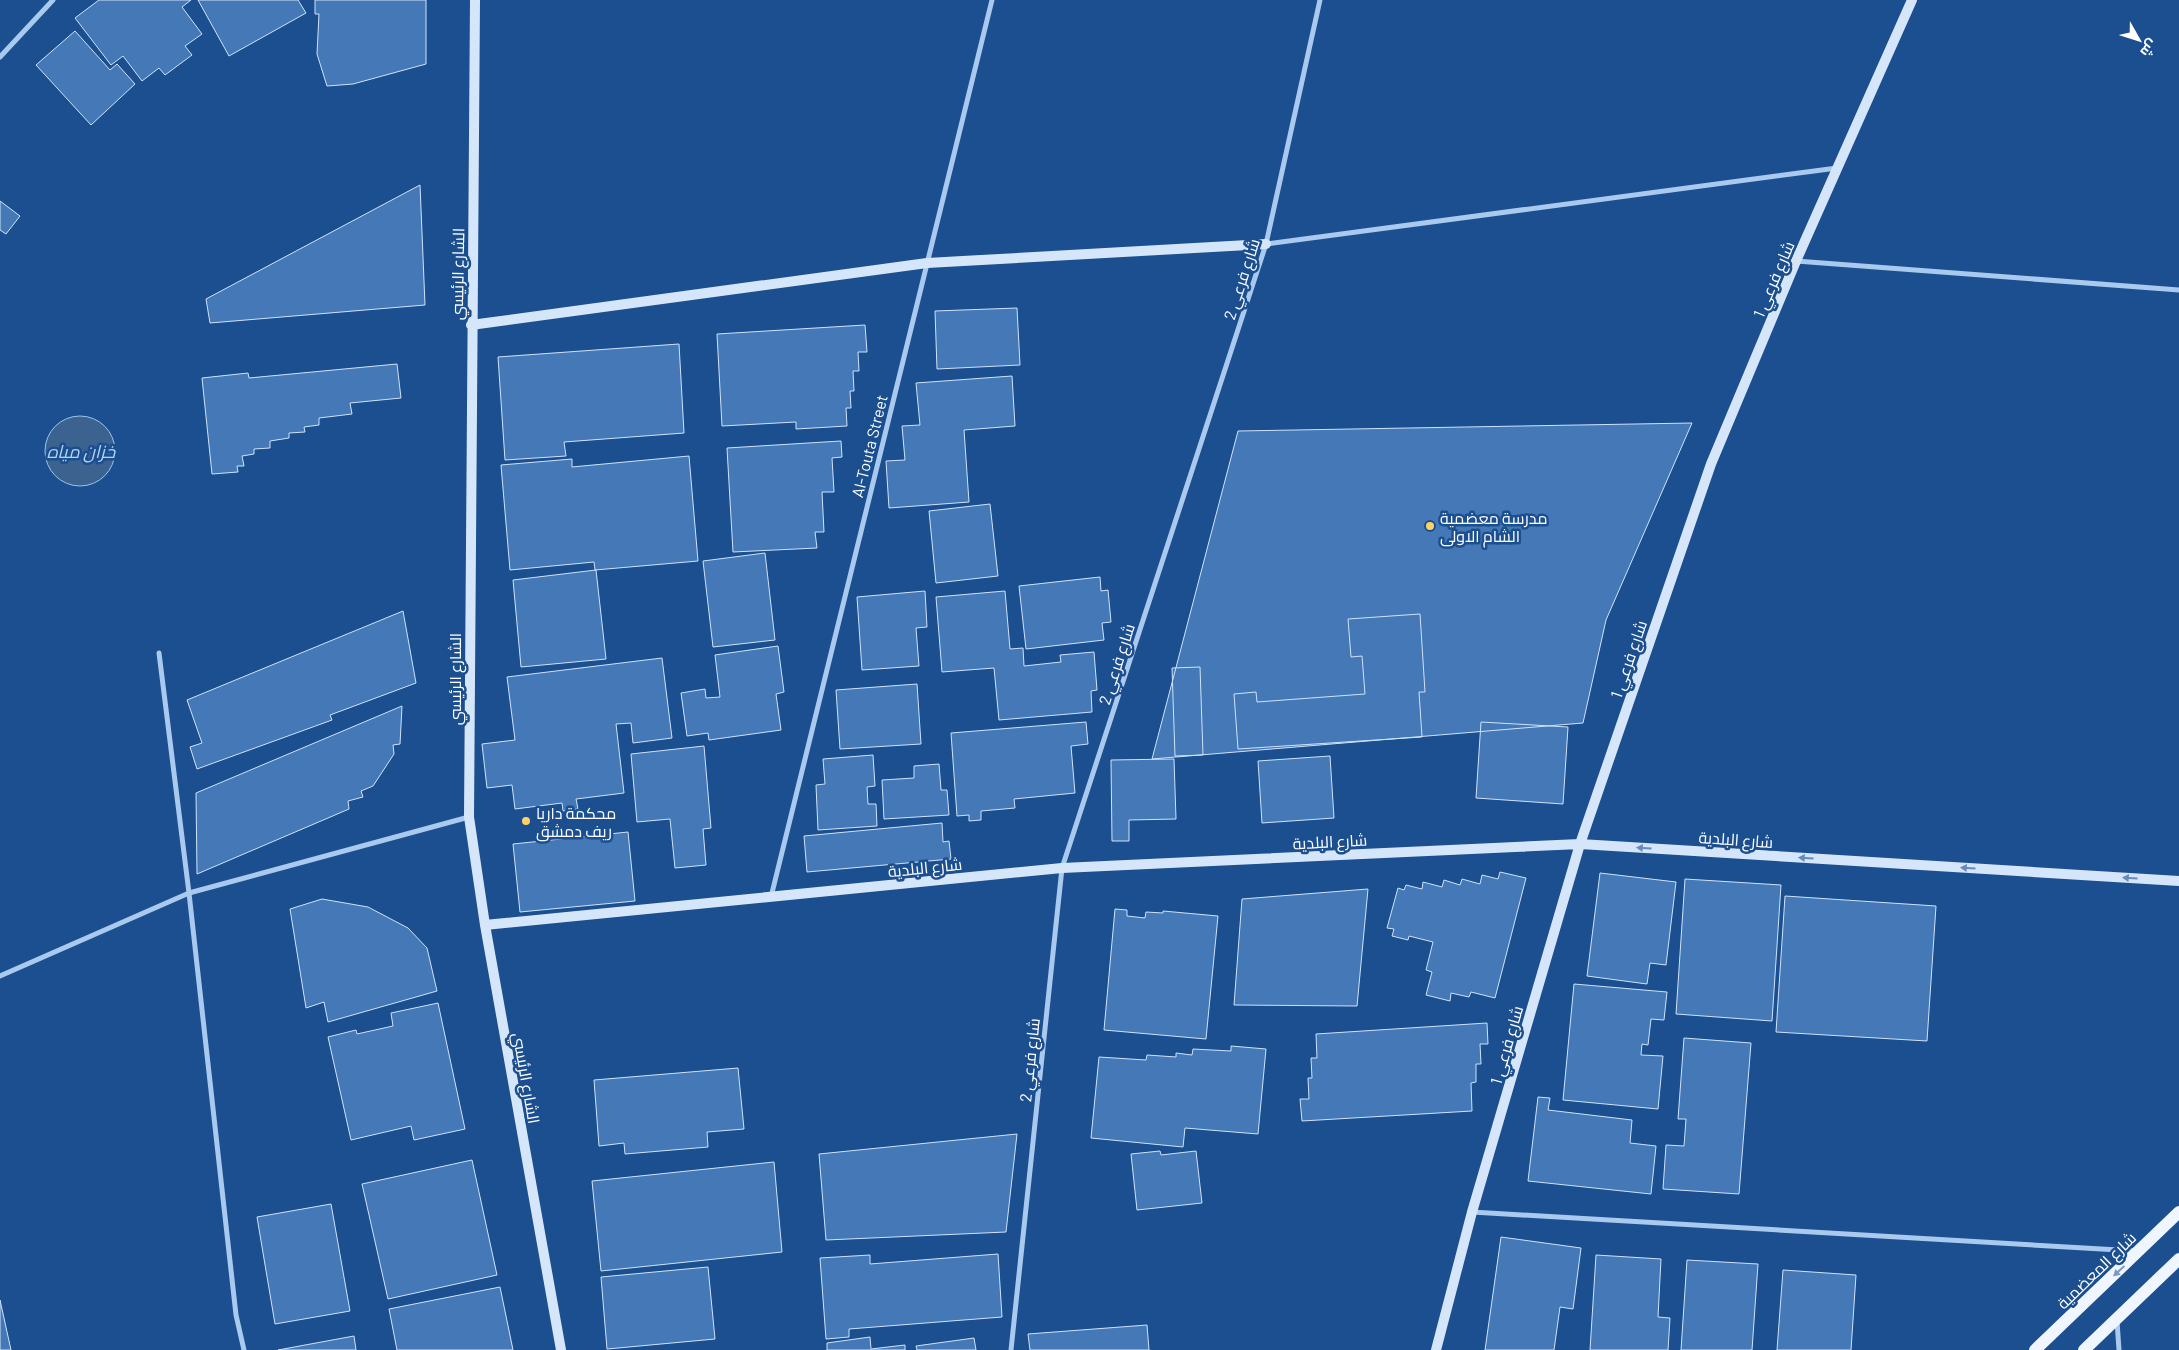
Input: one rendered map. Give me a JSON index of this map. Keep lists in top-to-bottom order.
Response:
{
  "streets": {
    "main road": ["شارع المعضمية"],
    "street": [
      "الشارع الرئيسي",
      "شارع فرعي 2",
      "شارع فرعي 1",
      "Al-Touta Street",
      "شارع البلدية"
    ]
  },
  "crossings": [
    ["الشارع الرئيسي", "شارع البلدية"],
    ["شارع فرعي 2", "شارع البلدية"],
    ["شارع فرعي 1", "شارع البلدية"],
    ["Al-Touta Street", "شارع البلدية"]
  ],
  "one_way": ["شارع البلدية"],
  "water": ["خزان مياه"],
  "places": ["مدرسة معضمية الشام الاولى", "محكمة داريا ريف دمشق"],
  "north": "bottom right"
}
